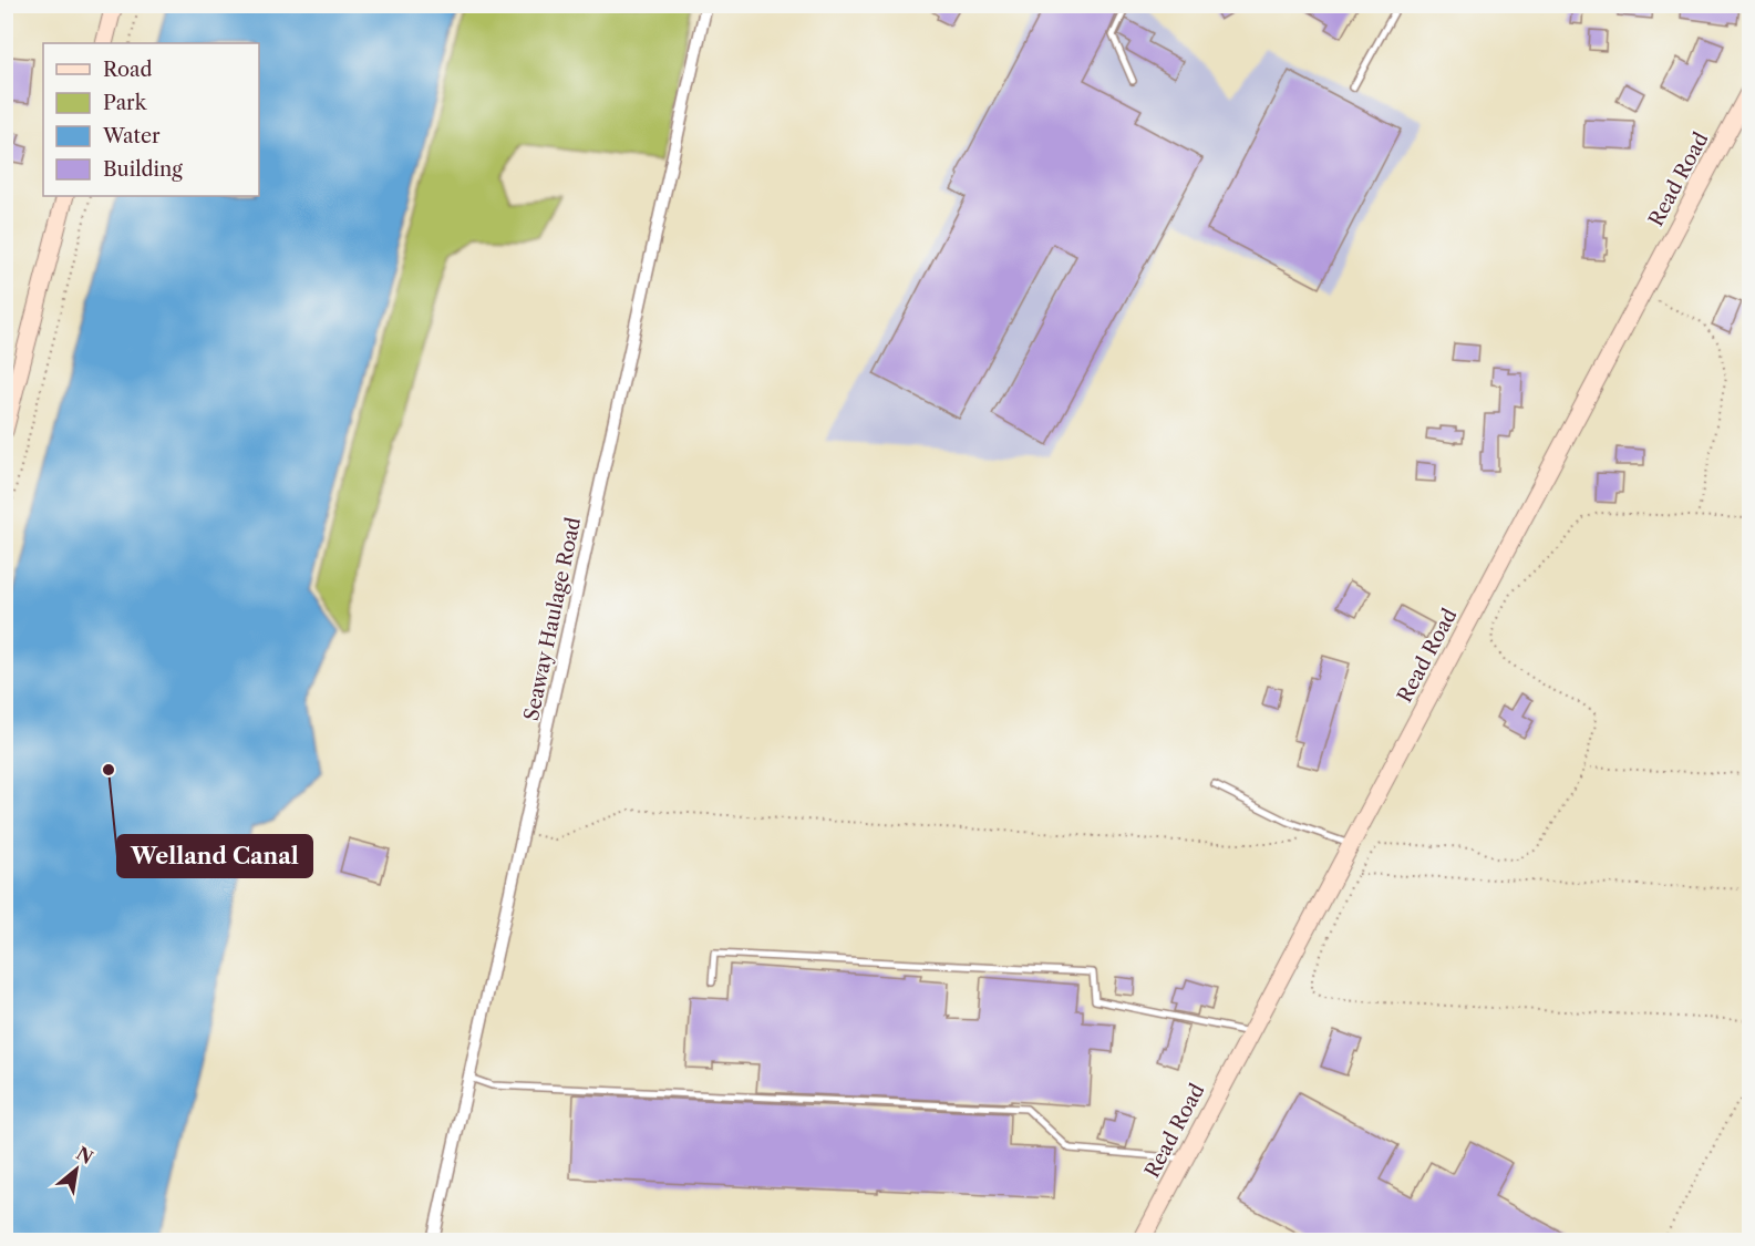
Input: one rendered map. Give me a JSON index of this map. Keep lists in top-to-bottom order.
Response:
{
  "streets": {
    "street": ["Read Road", "Seaway Haulage Road"]
  },
  "places": ["Welland Canal"],
  "legend": [
    "Road",
    "Park",
    "Water",
    "Building"
  ],
  "north": "top right"
}
